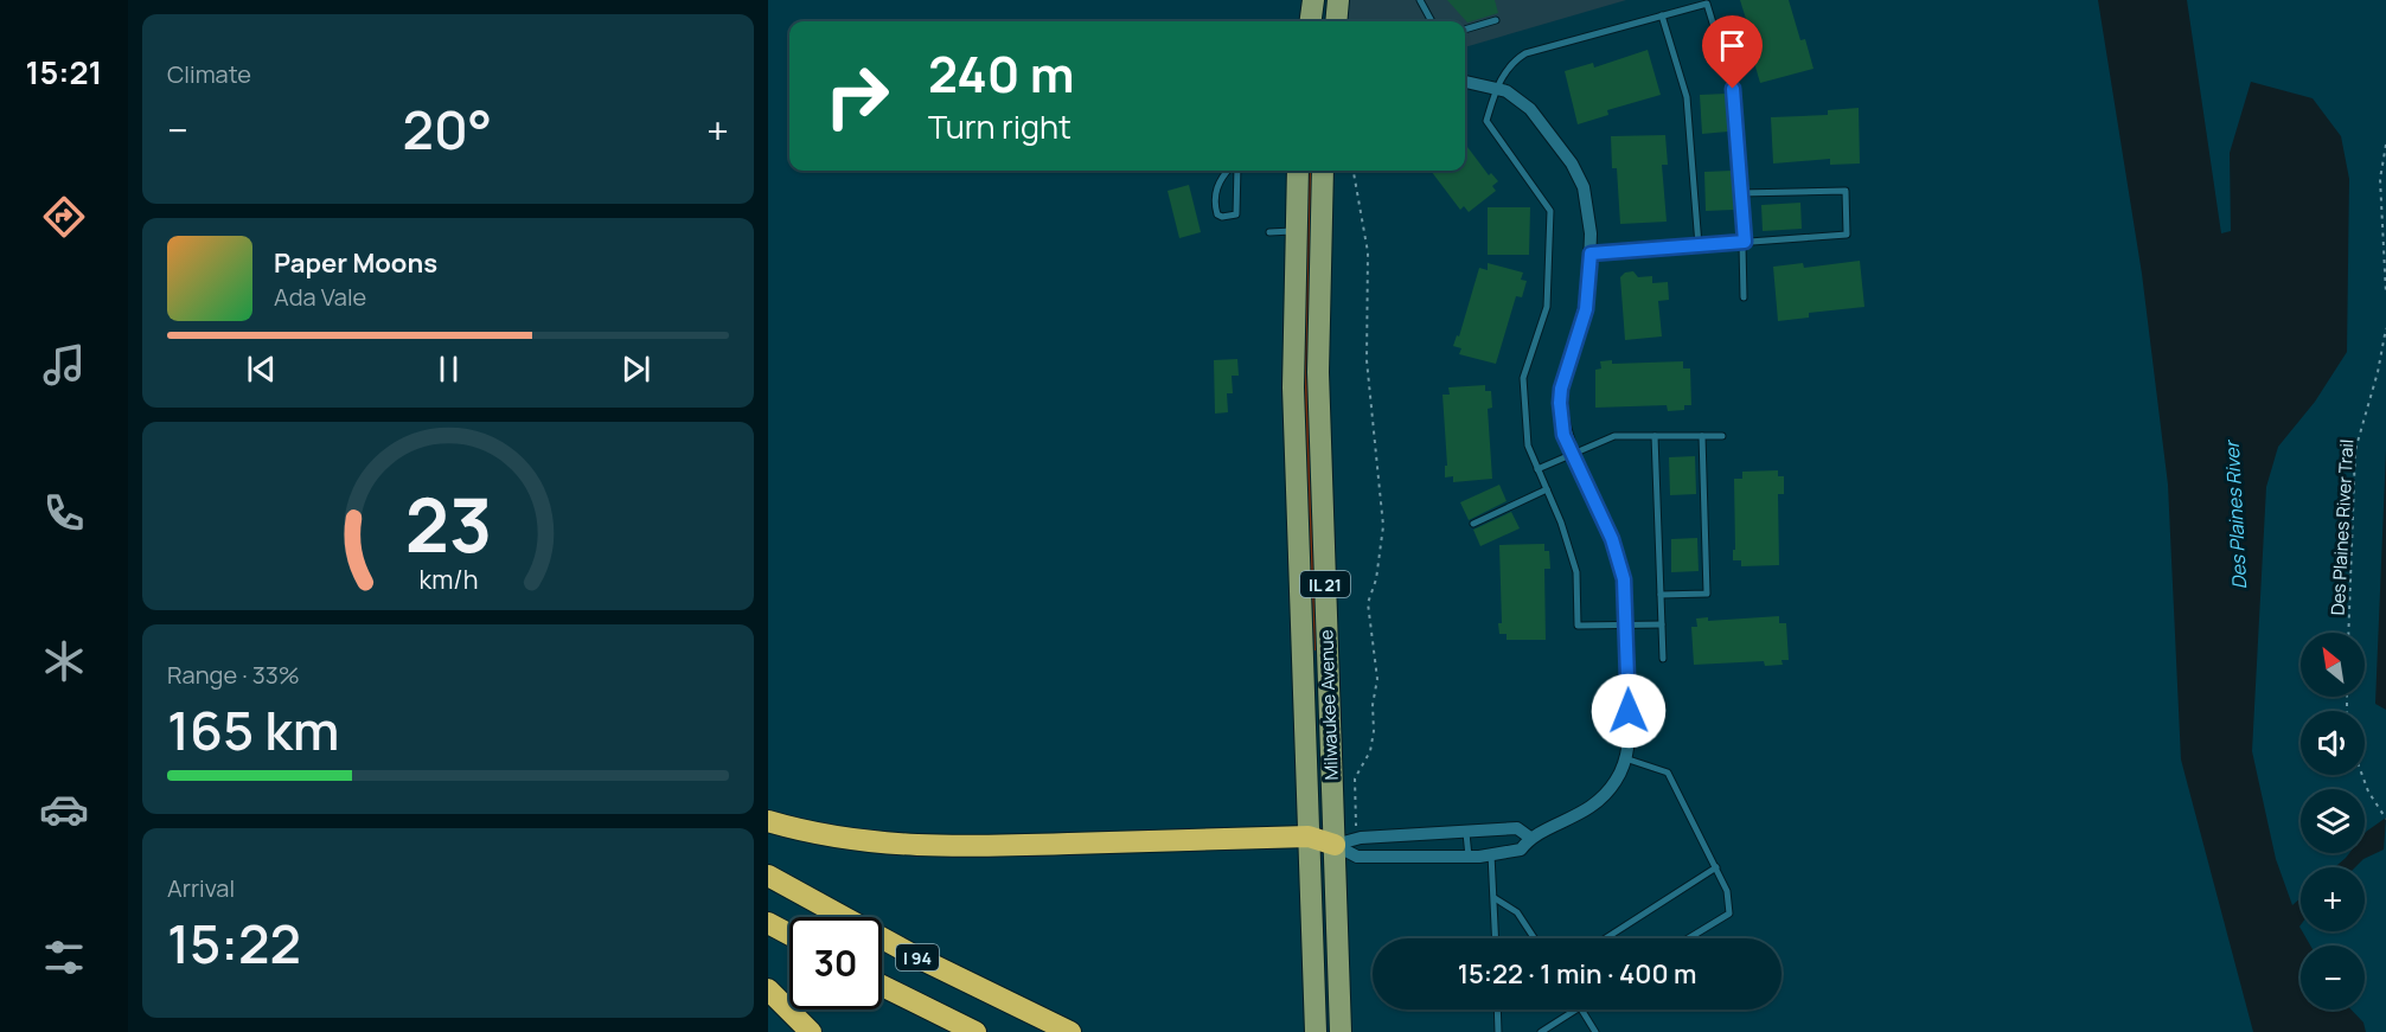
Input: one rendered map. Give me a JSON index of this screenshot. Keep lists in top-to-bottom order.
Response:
{
  "streets": {
    "highway": ["I 94"],
    "main road": ["IL 21", "Milwaukee Avenue"],
    "path": ["Des Plaines River Trail"]
  },
  "water": ["Des Plaines River"],
  "north": "top left",
  "page": {
    "tabs": "15:21",
    "tile": [
      "Climate",
      ["Range · 33%", "165 km"],
      ["Arrival", "15:22"]
    ],
    "turn": ["240 m", "Turn right"],
    "heat": ["−", "20°", "+"],
    "song": ["Paper Moons", "Ada Vale"],
    "map_buttons": ["+", "−"],
    "limit": "30",
    "trip": "15:22 · 1 min · 400 m",
    "gauge": ["23", "km/h"]
  }
}
